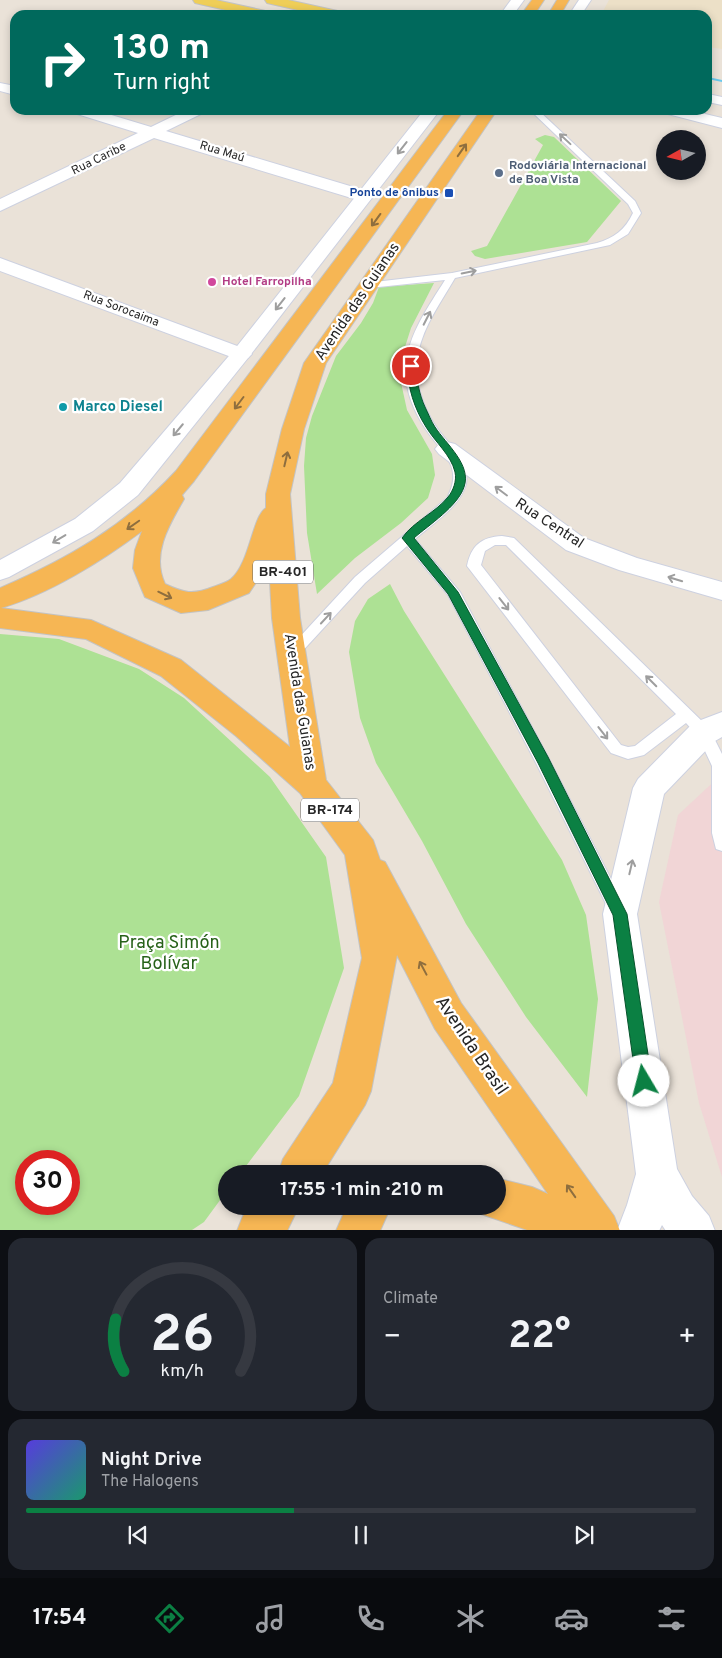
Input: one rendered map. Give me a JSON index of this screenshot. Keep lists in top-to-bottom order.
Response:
{
  "streets": {
    "highway": [
      "Avenida das Guianas",
      "BR-401",
      "BR-174",
      "Avenida Brasil"
    ],
    "street": [
      "Rua Maú",
      "Rua Caribe",
      "Rua Sorocaima",
      "Rua Central"
    ]
  },
  "crossings": [
    ["Rua Maú", "Rua Caribe"],
    ["Avenida das Guianas", "BR-174"],
    ["BR-174", "Avenida Brasil"]
  ],
  "one_way": ["Rua Central", "Avenida Brasil"],
  "parks": ["Praça Simón Bolívar"],
  "places": {
    "other": ["Rodoviária Internacional de Boa Vista", "Hotel Farropilha", "Marco Diesel"],
    "transit": ["Ponto de ônibus"]
  },
  "north": "left",
  "page": {
    "turn": ["130 m", "Turn right"],
    "limit": "30",
    "trip": "17:55 · 1 min · 210 m",
    "tile": "Climate",
    "heat": ["−", "22°", "+"],
    "song": ["Night Drive", "The Halogens"],
    "tabs": "17:54",
    "gauge": ["26", "km/h"]
  }
}
